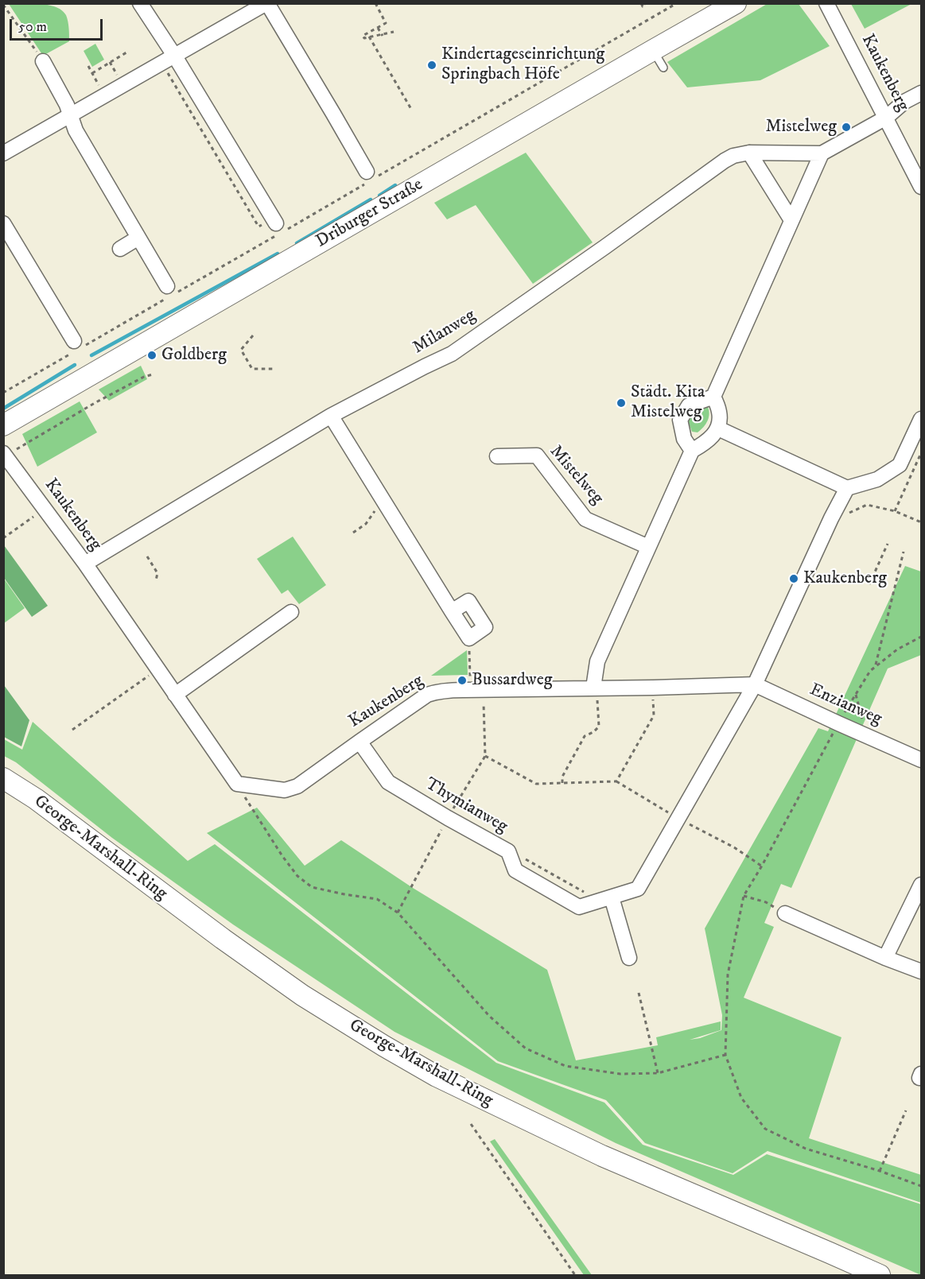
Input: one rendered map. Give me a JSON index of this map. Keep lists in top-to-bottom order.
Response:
{
  "streets": {
    "main road": ["Driburger Straße", "George-Marshall-Ring"],
    "street": [
      "Kaukenberg",
      "Milanweg",
      "Mistelweg",
      "Enzianweg",
      "Thymianweg"
    ]
  },
  "crossings": [
    ["Kaukenberg", "Milanweg"],
    ["Kaukenberg", "Enzianweg"],
    ["Kaukenberg", "Thymianweg"],
    ["Enzianweg", "Thymianweg"]
  ],
  "places": [
    "Kindertageseinrichtung Springbach Höfe",
    "Mistelweg",
    "Goldberg",
    "Städt. Kita Mistelweg",
    "Kaukenberg",
    "Bussardweg"
  ],
  "scale_bar": "50 m"
}
